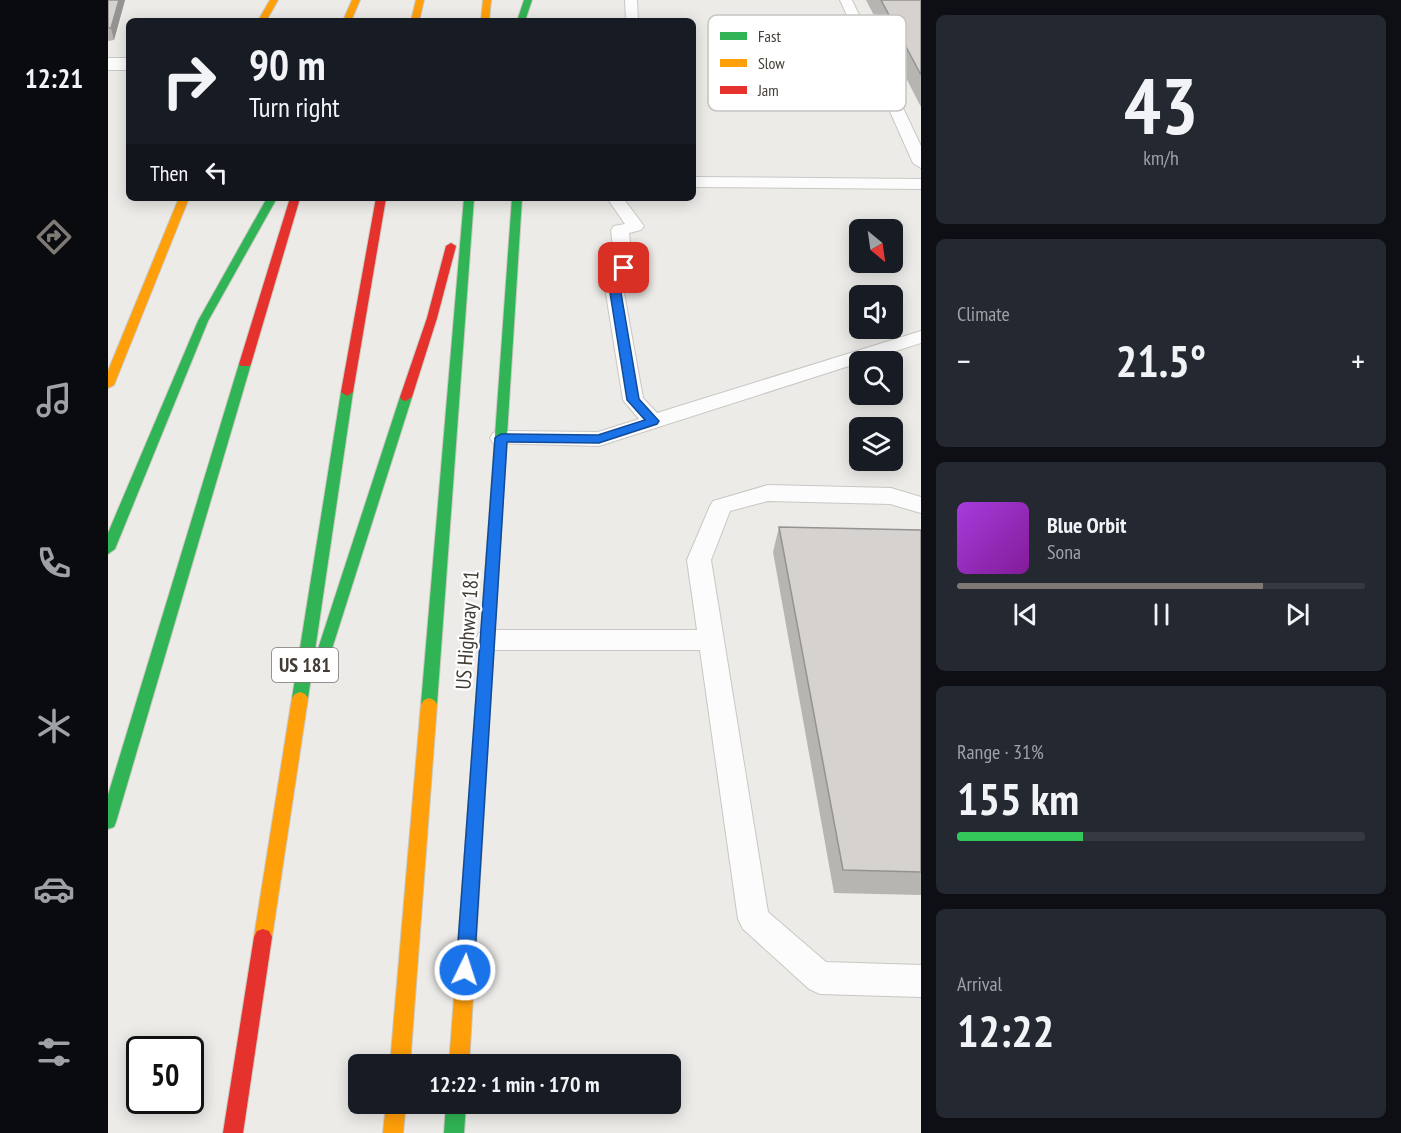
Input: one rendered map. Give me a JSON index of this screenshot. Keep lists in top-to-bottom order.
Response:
{
  "streets": {
    "main road": ["US Highway 181", "US 181"]
  },
  "legend": ["Fast", "Slow", "Jam"],
  "north": "bottom right",
  "page": {
    "tabs": "12:21",
    "tile": [
      ["43", "km/h"],
      "Climate",
      ["Range · 31%", "155 km"],
      ["Arrival", "12:22"]
    ],
    "turn": ["90 m", "Turn right"],
    "then": "Then",
    "heat": ["−", "21.5°", "+"],
    "song": ["Blue Orbit", "Sona"],
    "limit": "50",
    "trip": "12:22 · 1 min · 170 m"
  }
}
